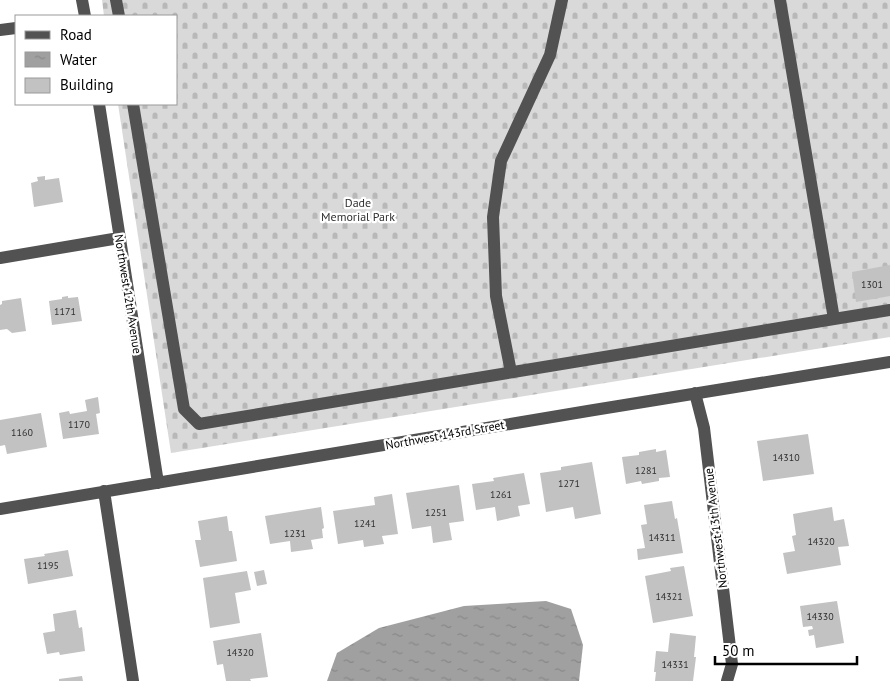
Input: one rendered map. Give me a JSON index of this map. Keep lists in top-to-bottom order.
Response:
{
  "streets": {
    "street": ["Northwest 12th Avenue", "Northwest 143rd Street", "Northwest 13th Avenue"]
  },
  "crossings": [
    ["Northwest 12th Avenue", "Northwest 143rd Street"],
    ["Northwest 143rd Street", "Northwest 13th Avenue"]
  ],
  "parks": ["Dade Memorial Park"],
  "house_numbers": [
    "1301",
    "1171",
    "1170",
    "1160",
    "14310",
    "1281",
    "1271",
    "1261",
    "1251",
    "1241",
    "1231",
    "14311",
    "14320",
    "1195",
    "14321",
    "14330",
    "14320",
    "14331"
  ],
  "legend": ["Road", "Water", "Building"],
  "scale_bar": "50 m"
}
